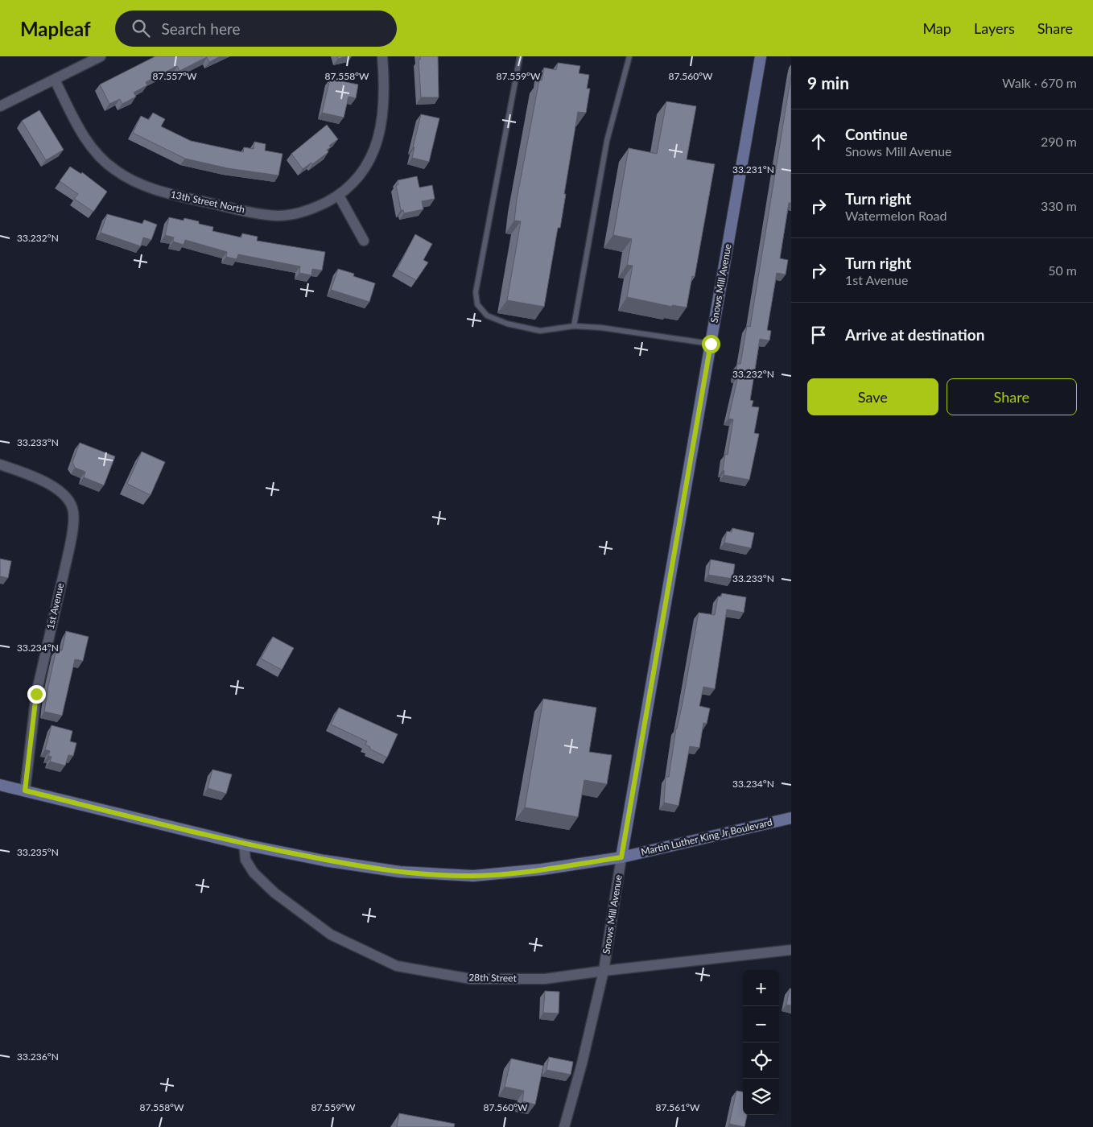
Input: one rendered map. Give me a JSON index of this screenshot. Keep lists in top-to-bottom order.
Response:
{
  "streets": {
    "main road": ["Snows Mill Avenue", "Martin Luther King Jr Boulevard"],
    "street": ["13th Street North", "1st Avenue", "28th Street"]
  },
  "crossings": [
    ["Snows Mill Avenue", "Martin Luther King Jr Boulevard"],
    ["Snows Mill Avenue", "28th Street"],
    ["1st Avenue", "Martin Luther King Jr Boulevard"],
    ["Martin Luther King Jr Boulevard", "28th Street"]
  ],
  "page": {
    "header": "Mapleaf",
    "search": "Search here",
    "nav": ["Map", "Layers", "Share"],
    "heading": ["9 min", "Walk · 670 m"],
    "list": [
      ["Continue", "Snows Mill Avenue", "290 m"],
      ["Turn right", "Watermelon Road", "330 m"],
      ["Turn right", "1st Avenue", "50 m"],
      "Arrive at destination"
    ],
    "buttons": ["Save", "Share"],
    "map_buttons": ["+", "−"]
  },
  "coordinates": [
    "87.557°W",
    "87.559°W",
    "87.560°W",
    "87.558°W",
    "33.231°N",
    "33.232°N",
    "33.233°N",
    "33.234°N",
    "33.235°N",
    "33.236°N",
    "87.561°W"
  ]
}
